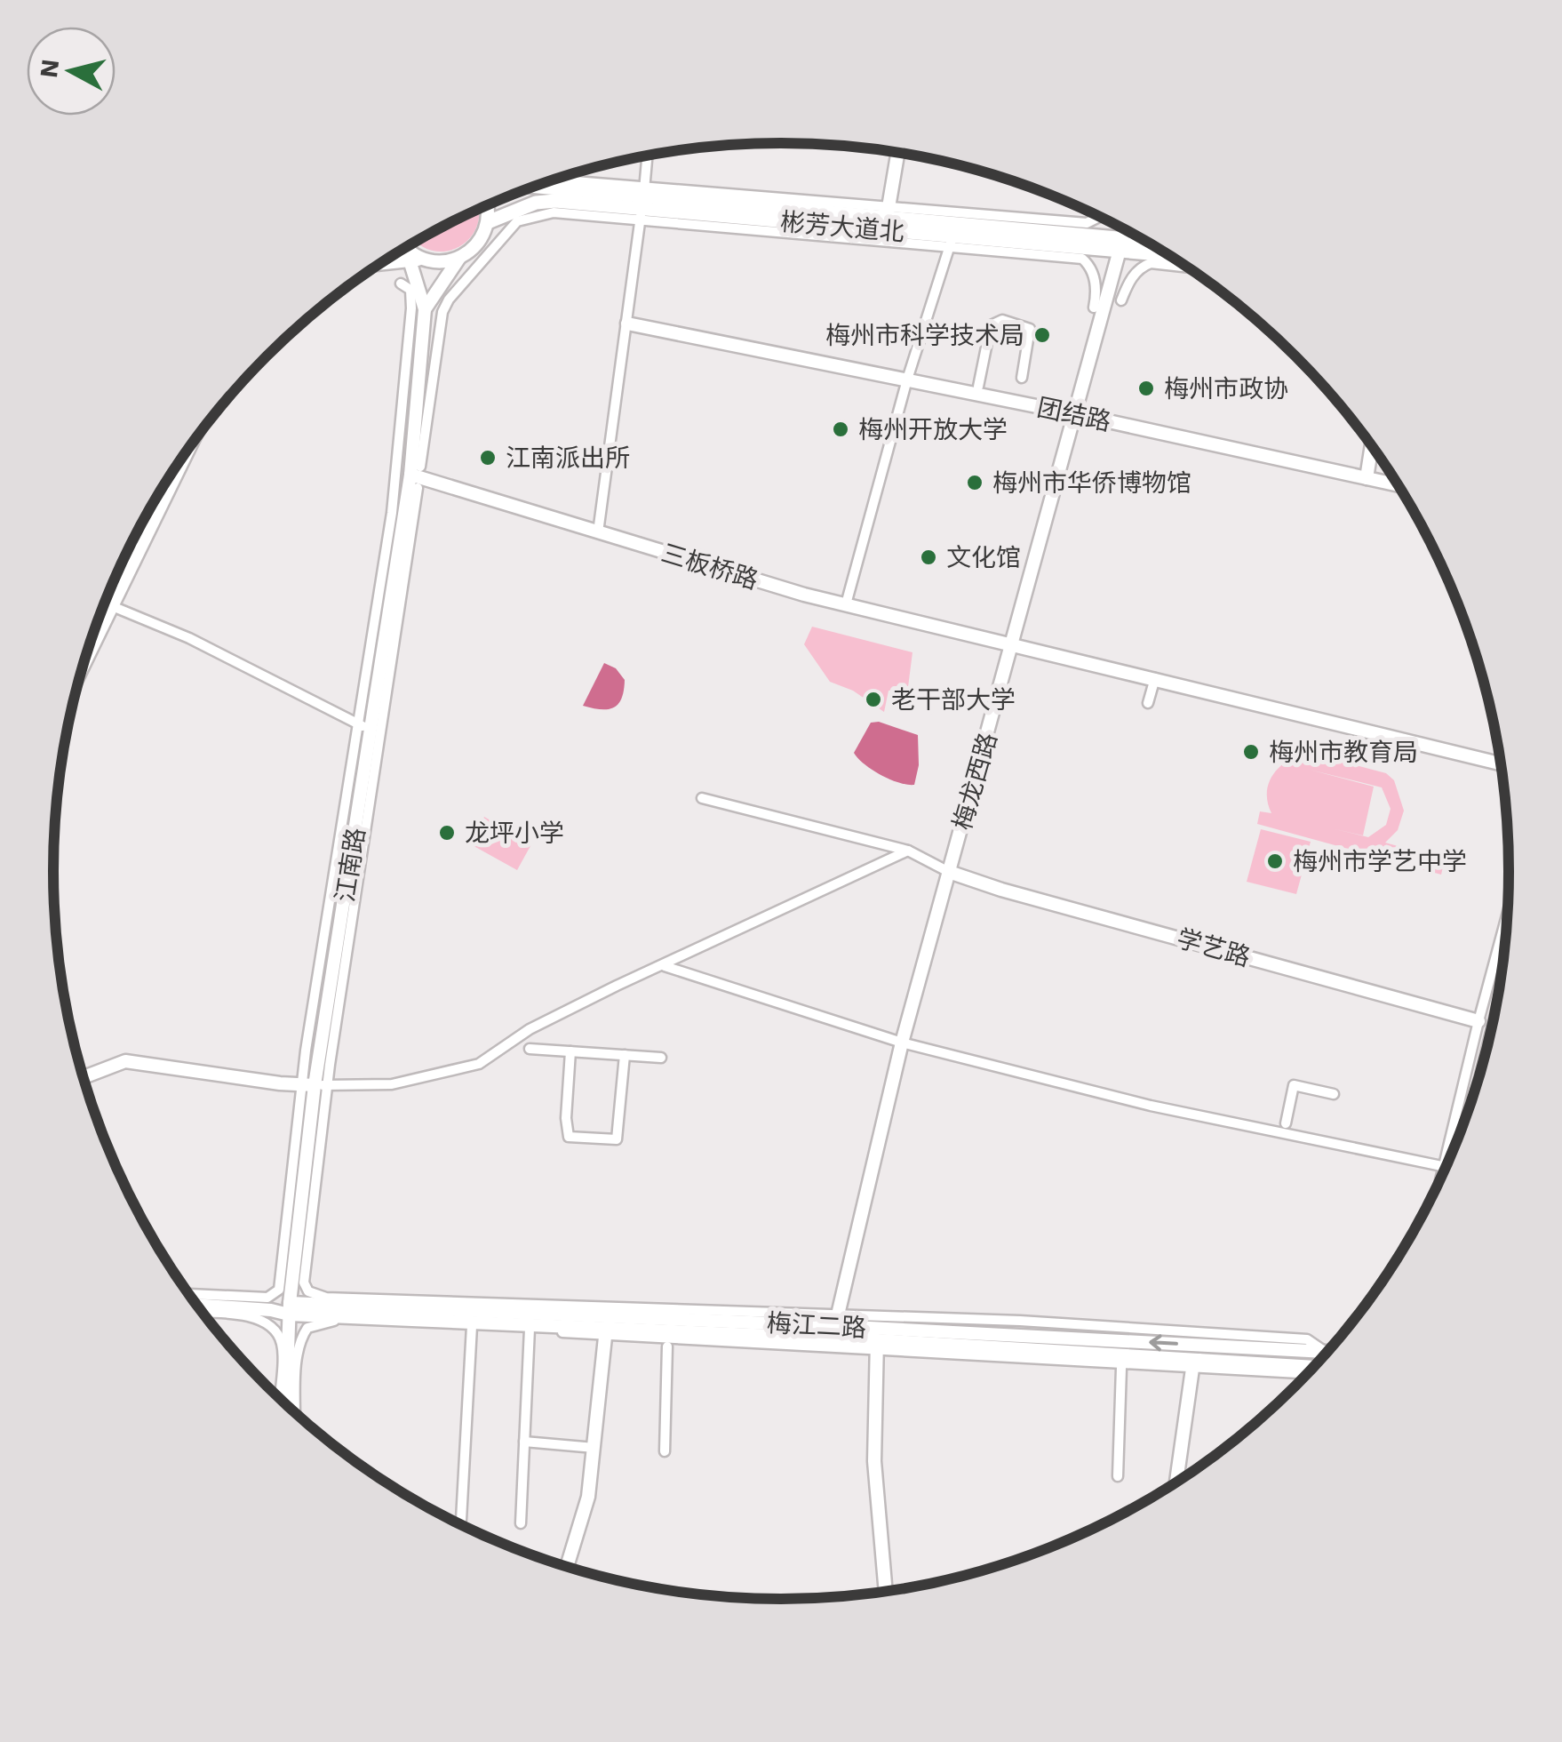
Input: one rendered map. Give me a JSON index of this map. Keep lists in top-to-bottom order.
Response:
{
  "streets": {
    "main road": [
      "彬芳大道北",
      "团结路",
      "三板桥路",
      "梅龙西路",
      "江南路",
      "学艺路",
      "梅江二路"
    ]
  },
  "crossings": [
    ["彬芳大道北", "梅龙西路"],
    ["彬芳大道北", "江南路"],
    ["团结路", "梅龙西路"],
    ["三板桥路", "梅龙西路"],
    ["三板桥路", "江南路"],
    ["梅龙西路", "学艺路"],
    ["梅龙西路", "梅江二路"],
    ["江南路", "梅江二路"]
  ],
  "places": [
    "梅州市科学技术局",
    "梅州市政协",
    "梅州开放大学",
    "江南派出所",
    "梅州市华侨博物馆",
    "文化馆",
    "老干部大学",
    "梅州市教育局",
    "龙坪小学",
    "梅州市学艺中学"
  ],
  "north": "left"
}
